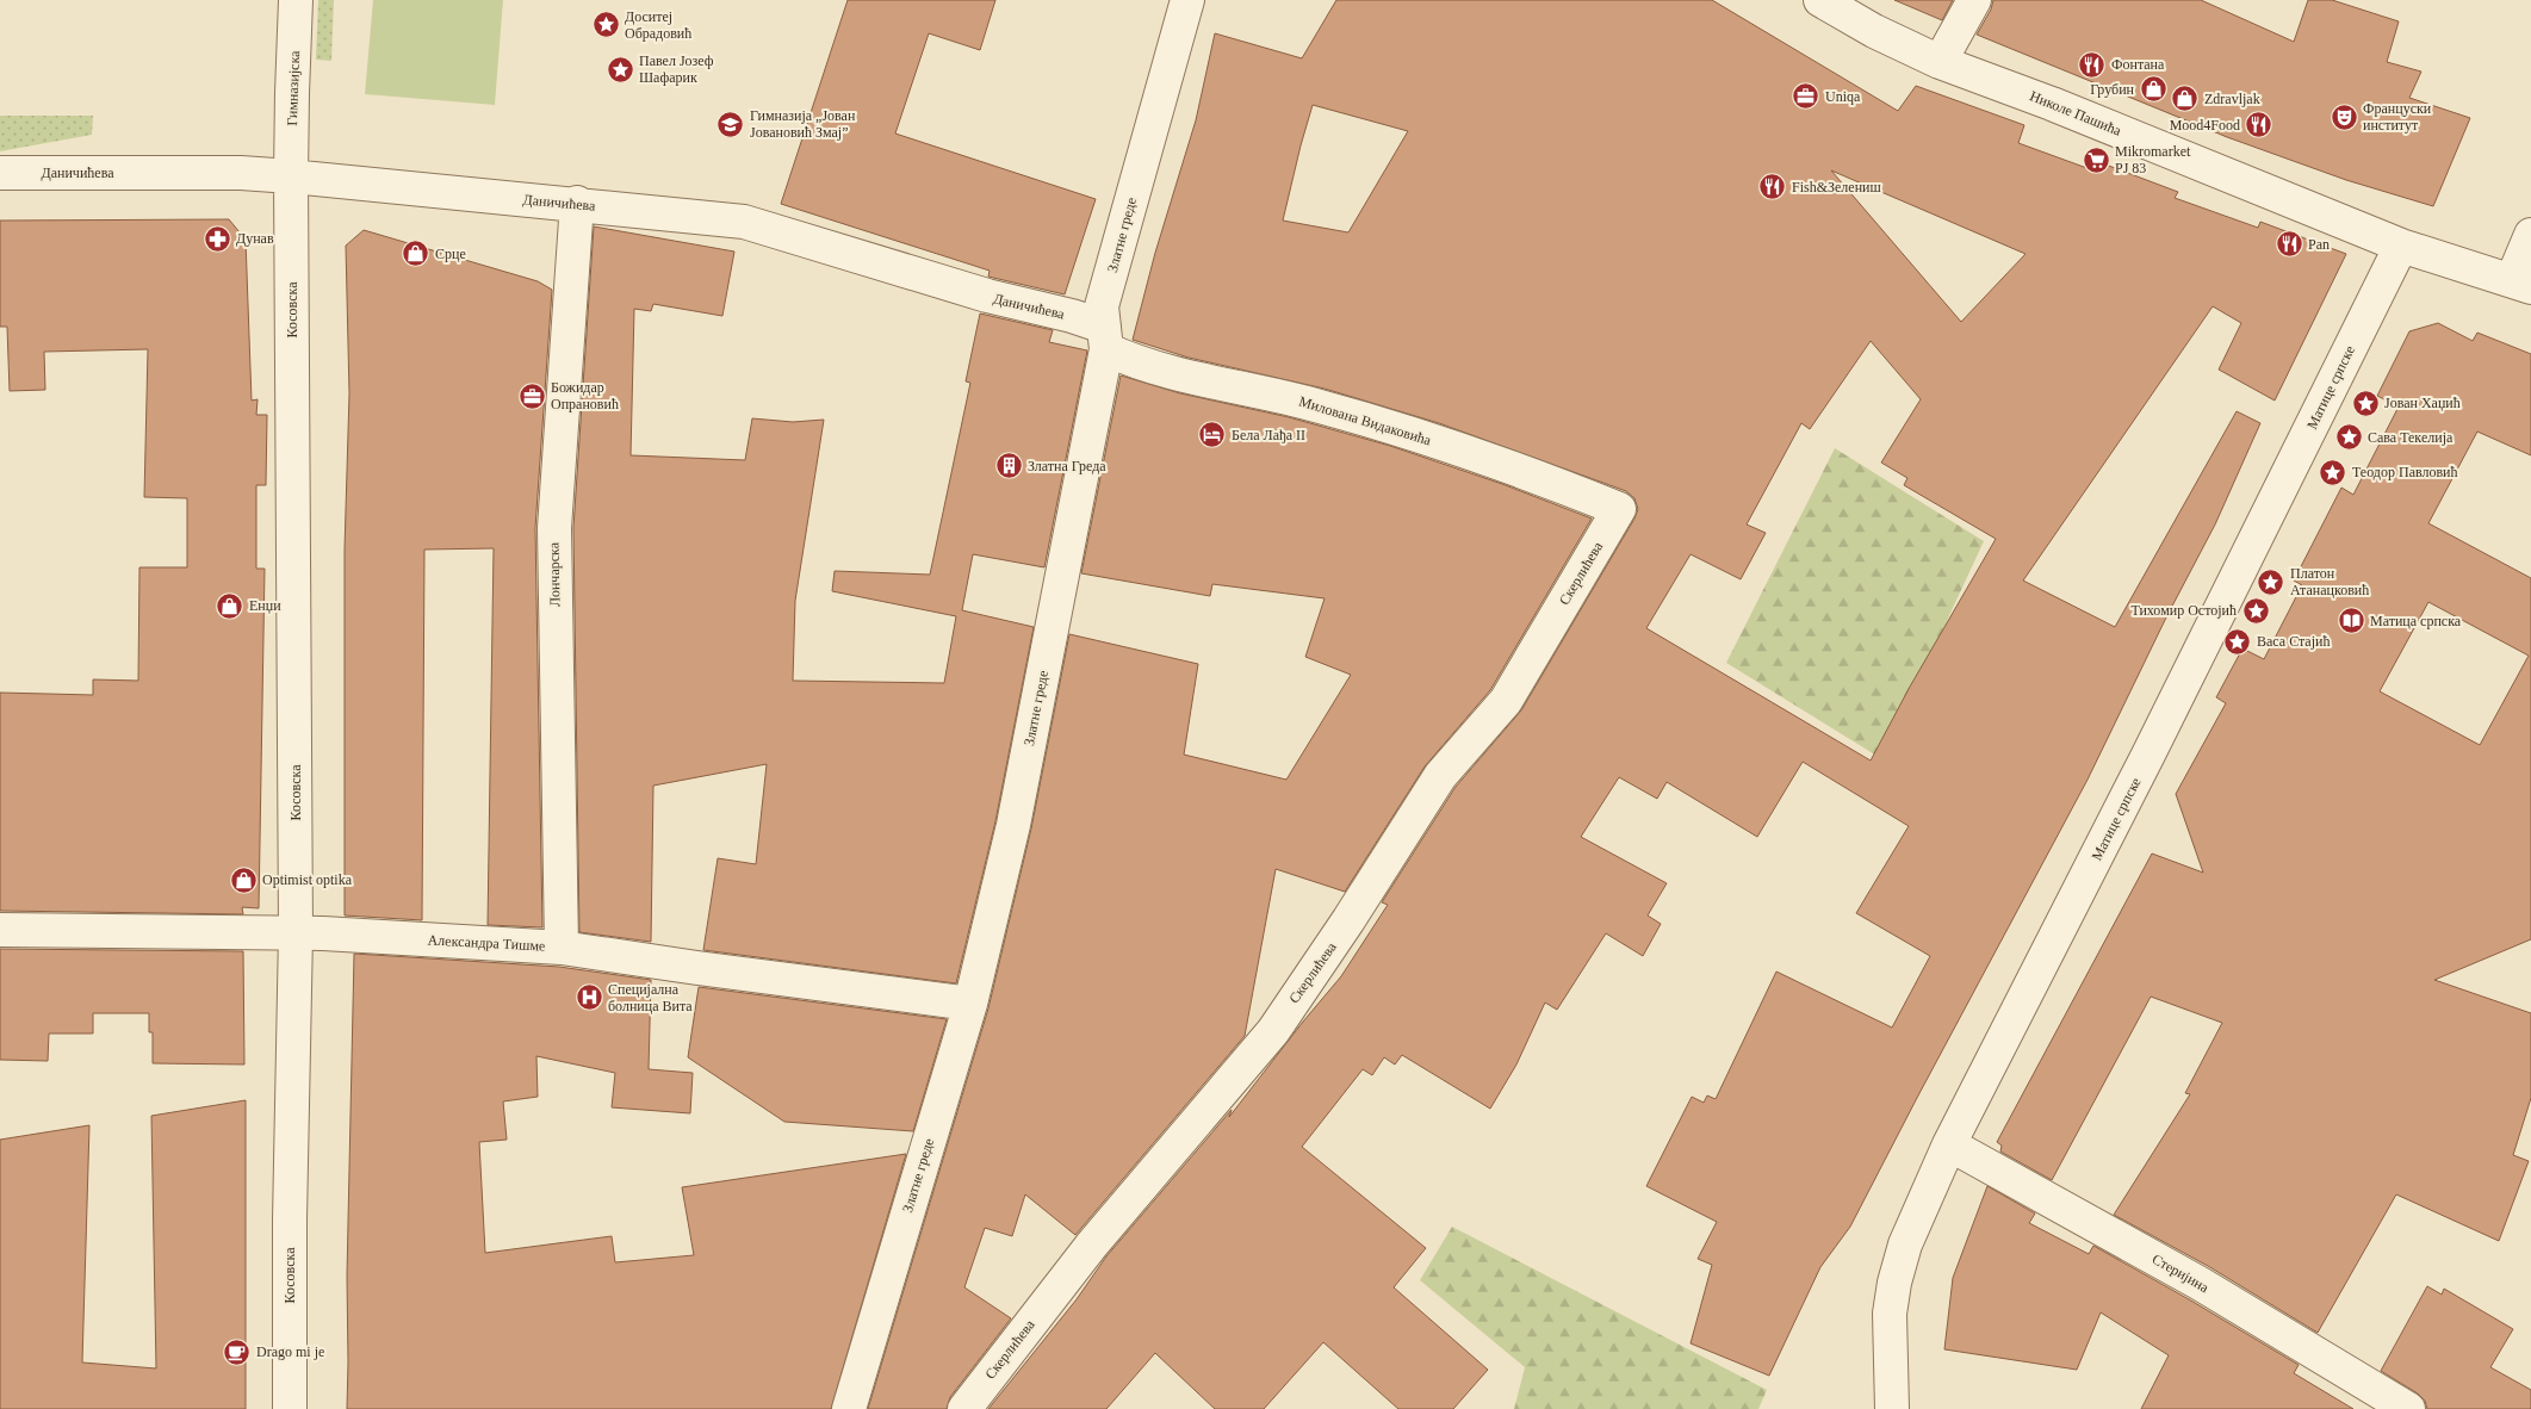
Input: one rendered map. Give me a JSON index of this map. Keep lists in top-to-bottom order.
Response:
{
  "streets": {
    "street": [
      "Гимназијска",
      "Николе Пашића",
      "Даничићева",
      "Златне греде",
      "Косовска",
      "Матице српске",
      "Милована Видаковића",
      "Скерлићева",
      "Лончарска",
      "Александра Тишме",
      "Стеријина"
    ]
  },
  "crossings": [
    ["Гимназијска", "Даничићева"],
    ["Гимназијска", "Косовска"],
    ["Николе Пашића", "Матице српске"],
    ["Даничићева", "Златне греде"],
    ["Даничићева", "Косовска"],
    ["Даничићева", "Милована Видаковића"],
    ["Даничићева", "Лончарска"],
    ["Златне греде", "Милована Видаковића"],
    ["Златне греде", "Александра Тишме"],
    ["Косовска", "Александра Тишме"],
    ["Матице српске", "Стеријина"],
    ["Милована Видаковића", "Скерлићева"],
    ["Лончарска", "Александра Тишме"]
  ],
  "places": {
    "place": [
      "Доситеј Обрадовић",
      "Павел Јозеф Шафарик",
      "Јован Хаџић",
      "Сава Текелија",
      "Теодор Павловић",
      "Платон Атанацковић",
      "Тихомир Остојић",
      "Васа Стајић"
    ],
    "restaurant": [
      "Фонтана",
      "Mood4Food",
      "Fish&Зелениш",
      "Pan"
    ],
    "shop": [
      "Грубин",
      "Zdravljak",
      "Срце",
      "Енџи",
      "Optimist optika"
    ],
    "office": ["Uniqa", "Божидар Опрановић"],
    "theatre": ["Француски институт"],
    "school or university": ["Гимназија „Јован Јовановић Змај”"],
    "supermarket": ["Mikromarket PJ 83"],
    "pharmacy": ["Дунав"],
    "hotel": ["Бела Лађа II"],
    "building": ["Златна Греда"],
    "library": ["Матица српска"],
    "hospital": ["Специјална болница Вита"],
    "cafe": ["Drago mi je"]
  }
}
